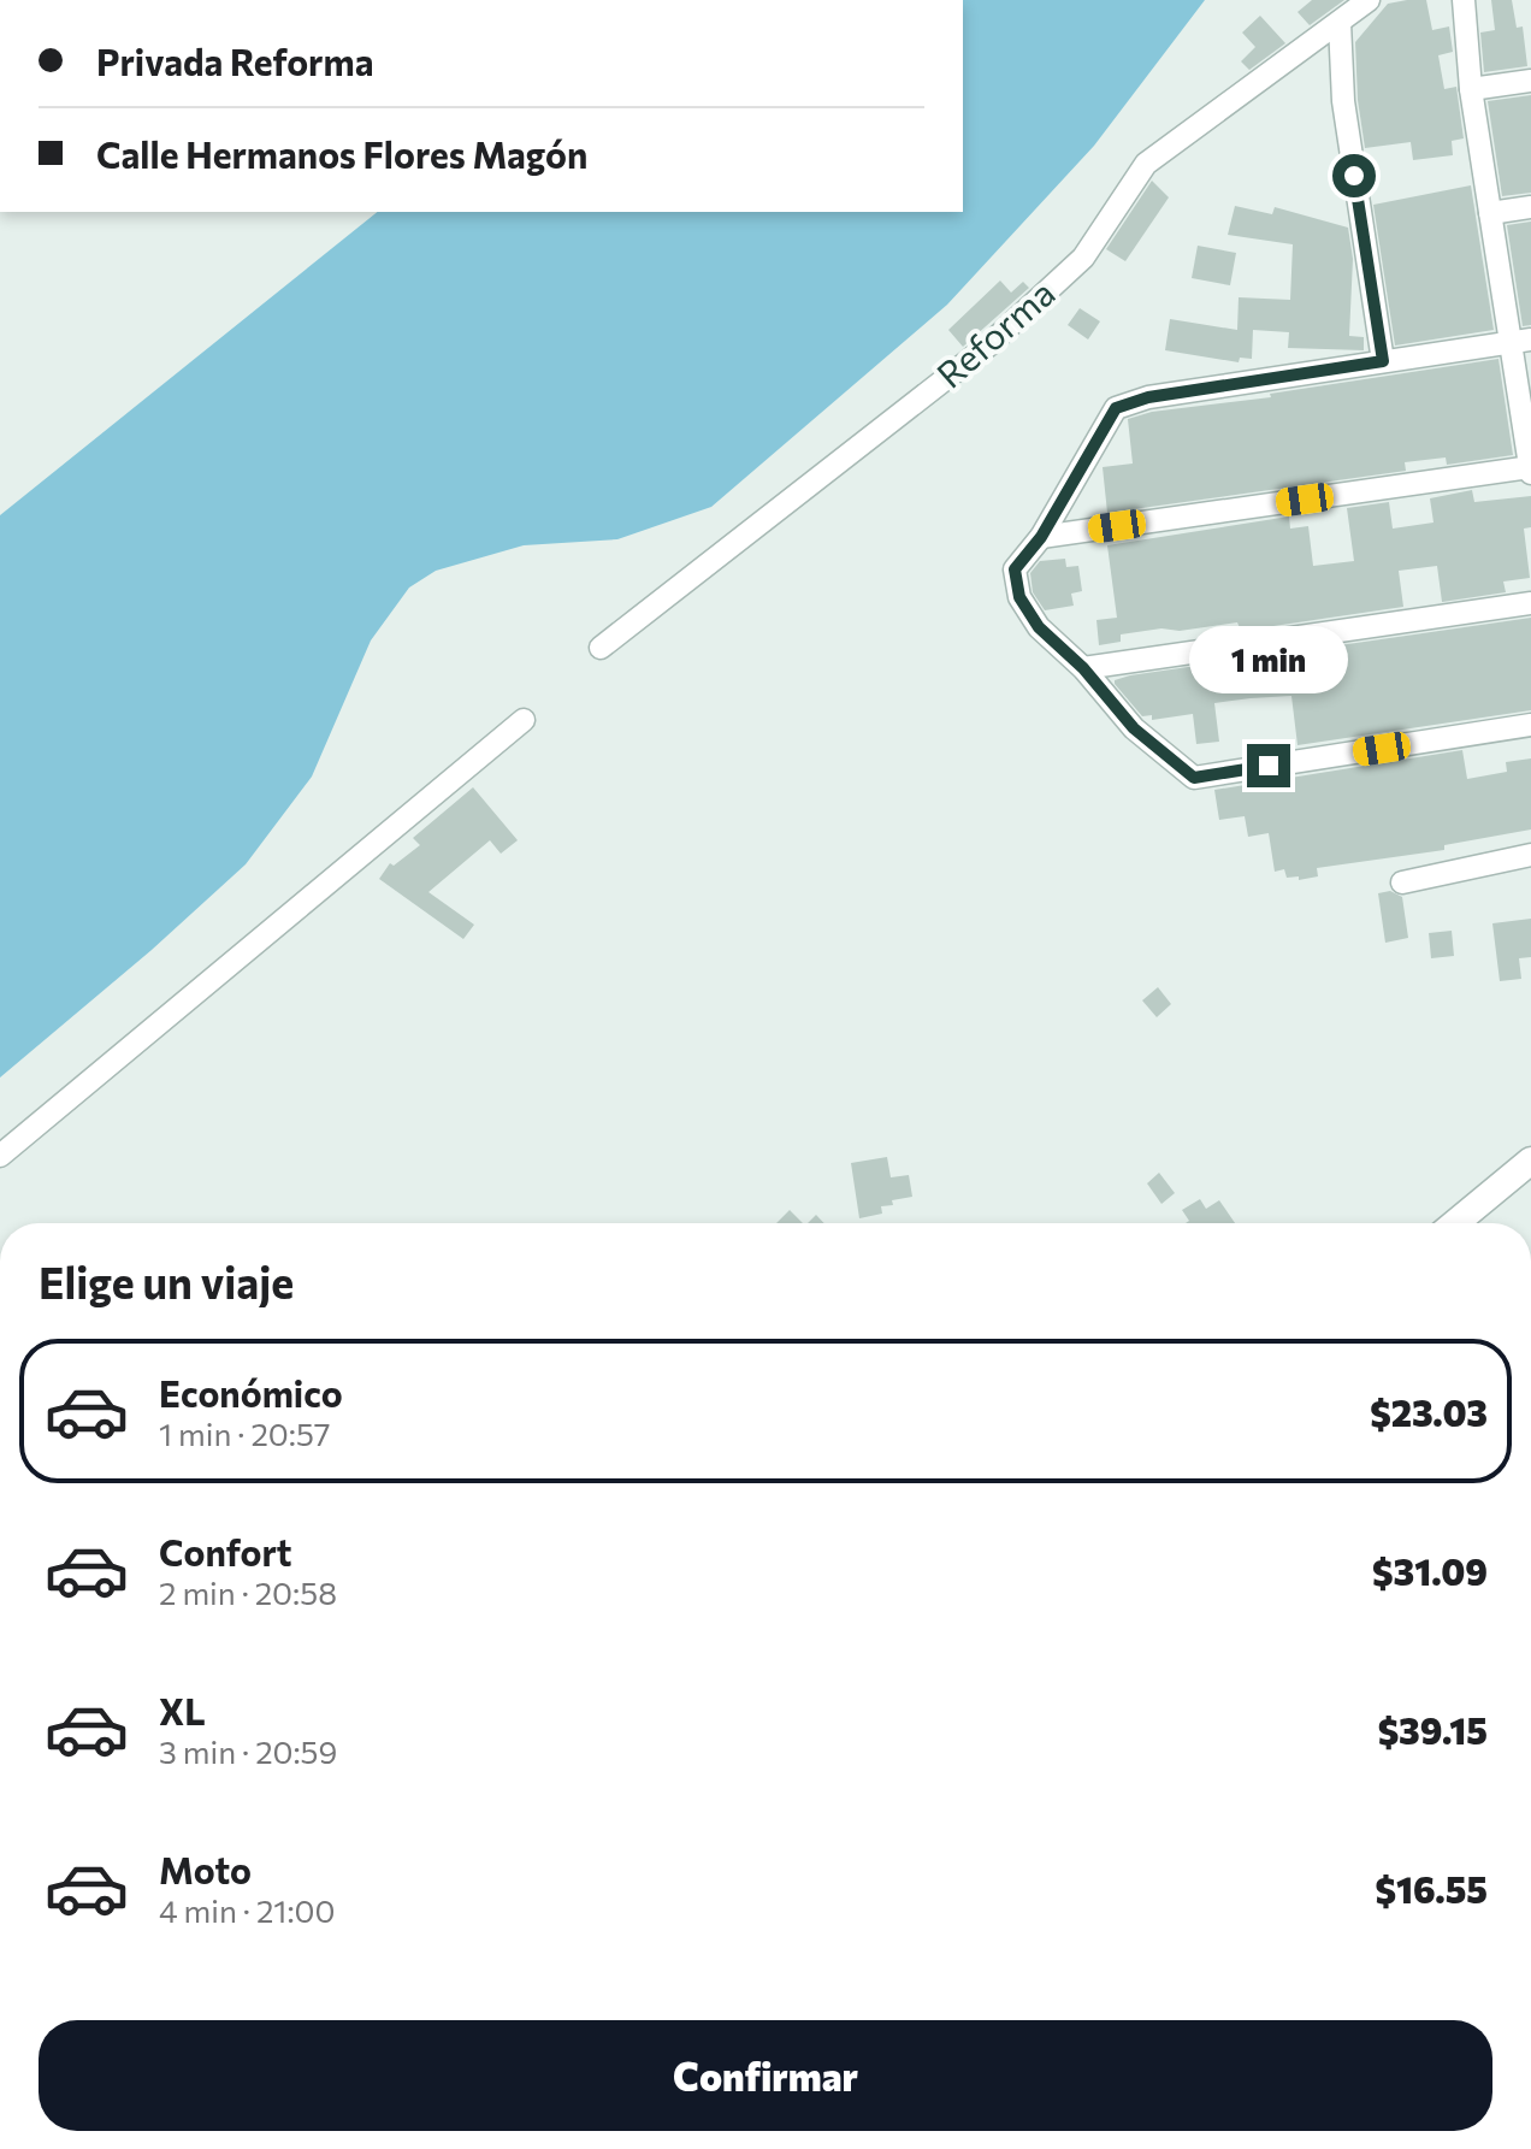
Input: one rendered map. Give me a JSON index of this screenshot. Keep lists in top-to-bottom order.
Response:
{
  "streets": {
    "street": ["Reforma"]
  },
  "page": {
    "banner": ["Privada Reforma", "Calle Hermanos Flores Magón"],
    "bubble": "1 min",
    "heading": "Elige un viaje",
    "list": [
      {
        "name": "Económico",
        "note": "1 min · 20:57",
        "value": "$23.03"
      },
      {
        "name": "Confort",
        "note": "2 min · 20:58",
        "value": "$31.09"
      },
      {
        "name": "XL",
        "note": "3 min · 20:59",
        "value": "$39.15"
      },
      {
        "name": "Moto",
        "note": "4 min · 21:00",
        "value": "$16.55"
      }
    ],
    "buttons": "Confirmar"
  }
}
